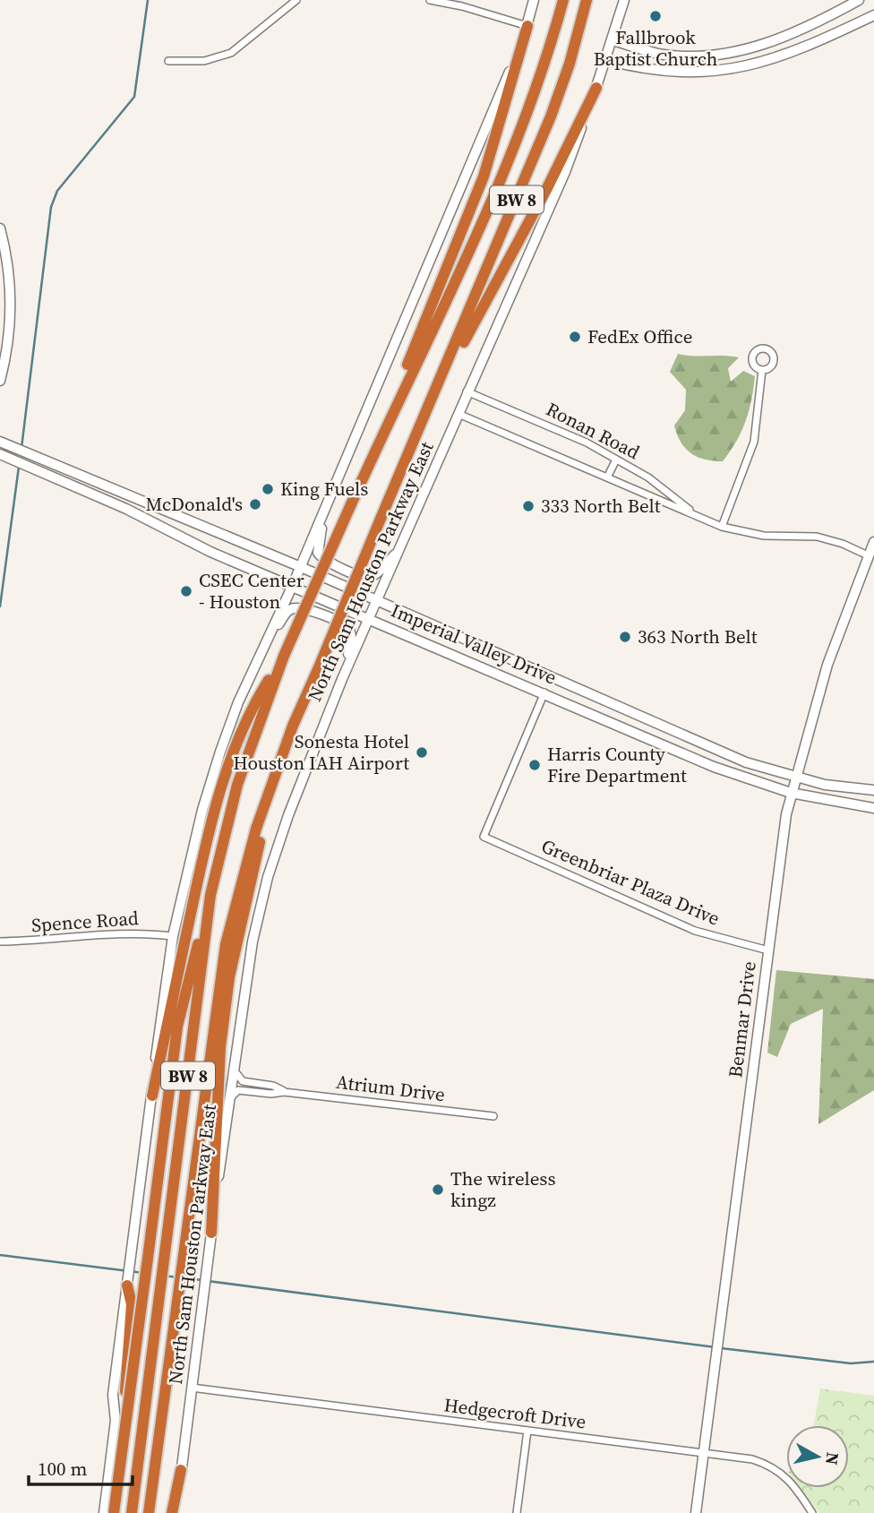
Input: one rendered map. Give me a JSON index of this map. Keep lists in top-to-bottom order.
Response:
{
  "streets": {
    "highway": ["BW 8", "North Sam Houston Parkway East"],
    "main road": ["Imperial Valley Drive", "Benmar Drive"],
    "street": [
      "Ronan Road",
      "Greenbriar Plaza Drive",
      "Spence Road",
      "Atrium Drive",
      "Hedgecroft Drive"
    ]
  },
  "crossings": [
    ["Ronan Road", "North Sam Houston Parkway East"],
    ["Ronan Road", "Benmar Drive"],
    ["North Sam Houston Parkway East", "Imperial Valley Drive"],
    ["North Sam Houston Parkway East", "Atrium Drive"],
    ["North Sam Houston Parkway East", "Hedgecroft Drive"],
    ["Imperial Valley Drive", "Greenbriar Plaza Drive"],
    ["Imperial Valley Drive", "Benmar Drive"],
    ["Greenbriar Plaza Drive", "Benmar Drive"],
    ["Benmar Drive", "Hedgecroft Drive"]
  ],
  "places": [
    "Fallbrook Baptist Church",
    "FedEx Office",
    "King Fuels",
    "McDonald's",
    "333 North Belt",
    "CSEC Center - Houston",
    "363 North Belt",
    "Sonesta Hotel Houston IAH Airport",
    "Harris County Fire Department",
    "The wireless kingz"
  ],
  "scale_bar": "100 m",
  "north": "right"
}
